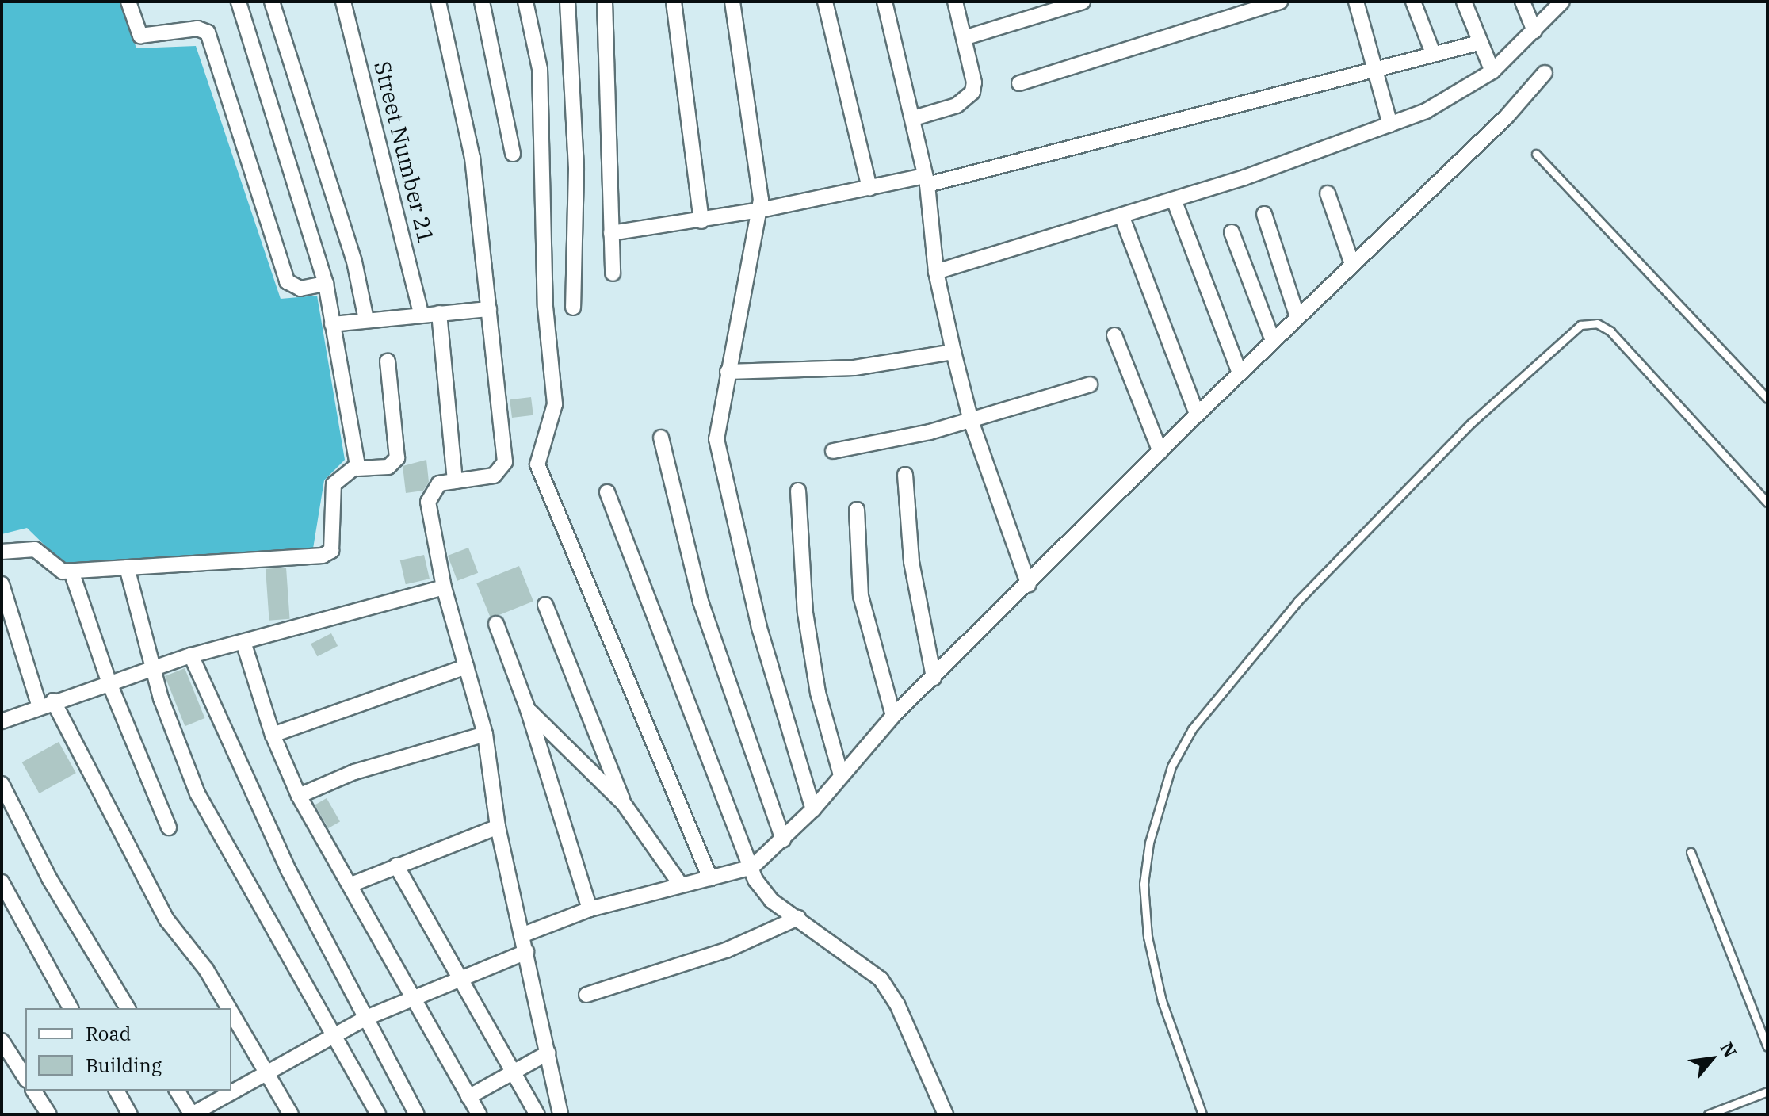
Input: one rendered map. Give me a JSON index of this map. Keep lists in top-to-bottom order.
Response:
{
  "streets": {
    "street": ["Street Number 21"]
  },
  "legend": ["Road", "Building"],
  "north": "top right"
}
